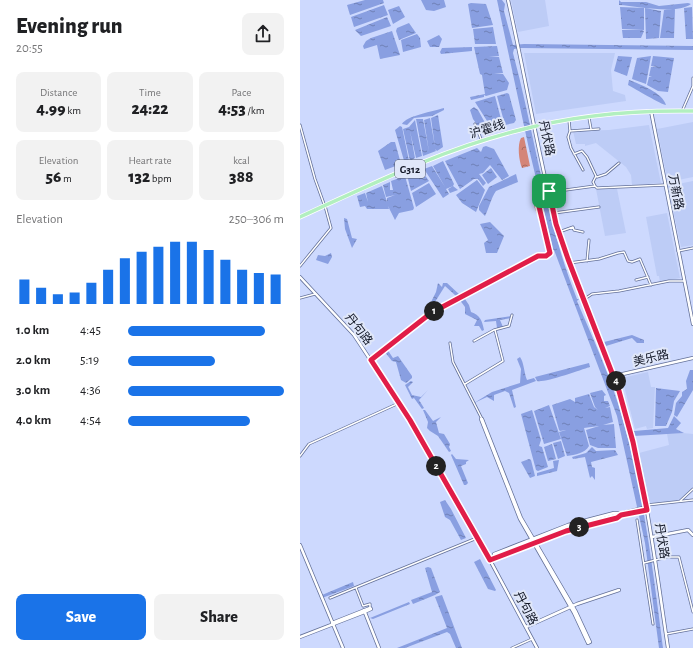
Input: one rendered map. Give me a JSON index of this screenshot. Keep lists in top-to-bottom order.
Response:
{
  "streets": {
    "highway": ["沪霍线", "G312"],
    "main road": [
      "丹伏路",
      "万新路",
      "丹句路",
      "美乐路"
    ]
  },
  "crossings": [
    ["沪霍线", "丹伏路"],
    ["沪霍线", "万新路"],
    ["丹伏路", "美乐路"]
  ],
  "page": {
    "heading": ["Evening run", "20:55"],
    "stats": [
      ["Distance", "4.99 km"],
      ["Time", "24:22"],
      ["Pace", "4:53 /km"],
      ["Elevation", "56 m"],
      ["Heart rate", "132 bpm"],
      ["kcal", "388"]
    ],
    "chart": ["Elevation", "250–306 m"],
    "pins": [
      "1",
      "4",
      "2",
      "3"
    ],
    "list": [
      {
        "name": "1.0 km",
        "note": "4:45"
      },
      {
        "name": "2.0 km",
        "note": "5:19"
      },
      {
        "name": "3.0 km",
        "note": "4:36"
      },
      {
        "name": "4.0 km",
        "note": "4:54"
      }
    ],
    "buttons": ["Save", "Share"]
  }
}
